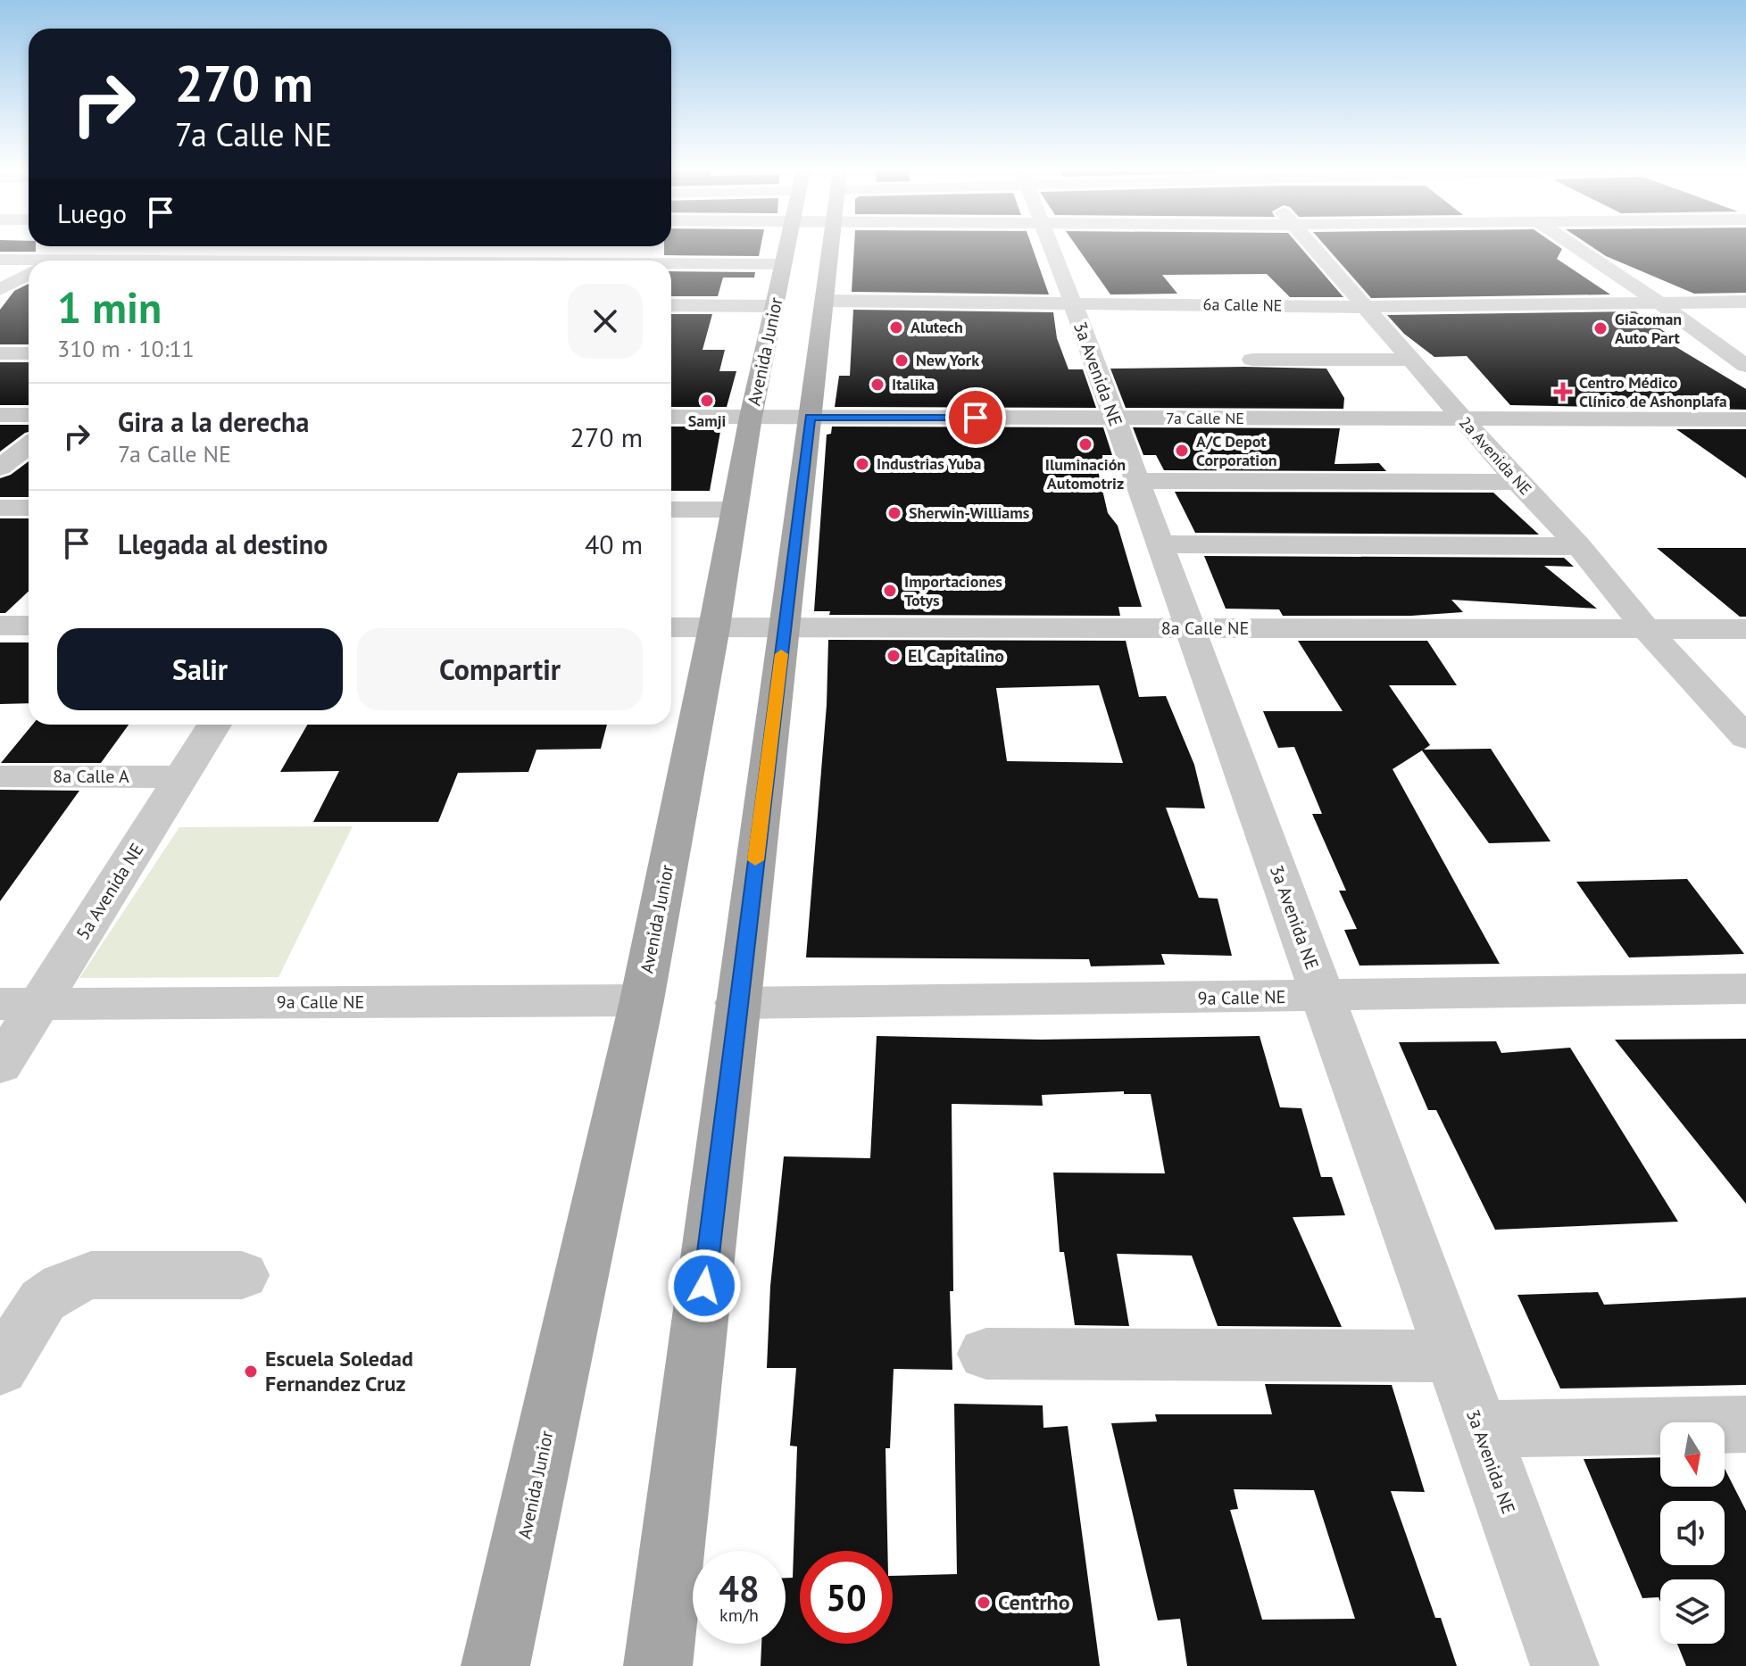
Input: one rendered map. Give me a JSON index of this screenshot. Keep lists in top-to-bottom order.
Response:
{
  "streets": {
    "main road": ["Avenida Junior"],
    "street": [
      "6a Calle NE",
      "3a Avenida NE",
      "7a Calle NE",
      "2a Avenida NE",
      "8a Calle NE",
      "8a Calle A",
      "5a Avenida NE",
      "9a Calle NE"
    ]
  },
  "crossings": [
    ["6a Calle NE", "3a Avenida NE"],
    ["6a Calle NE", "2a Avenida NE"],
    ["Avenida Junior", "7a Calle NE"],
    ["Avenida Junior", "8a Calle NE"],
    ["Avenida Junior", "9a Calle NE"],
    ["3a Avenida NE", "7a Calle NE"],
    ["3a Avenida NE", "8a Calle NE"],
    ["3a Avenida NE", "9a Calle NE"],
    ["7a Calle NE", "2a Avenida NE"],
    ["2a Avenida NE", "8a Calle NE"],
    ["8a Calle A", "5a Avenida NE"],
    ["5a Avenida NE", "9a Calle NE"]
  ],
  "places": {
    "other": [
      "Alutech",
      "Giacoman Auto Part",
      "New York",
      "Italika",
      "Samji",
      "Iluminación Automotriz",
      "A/C Depot Corporation",
      "Industrias Yuba",
      "Sherwin-Williams",
      "Importaciones Totys",
      "El Capitalino",
      "Escuela Soledad Fernandez Cruz",
      "Centrho"
    ],
    "health": ["Centro Médico Clínico de Ashonplafa"]
  },
  "north": "bottom",
  "page": {
    "turn": ["270 m", "7a Calle NE"],
    "then": "Luego",
    "heading": ["1 min", "310 m · 10:11"],
    "list": [
      {
        "name": "Gira a la derecha",
        "note": "7a Calle NE",
        "value": "270 m"
      },
      {
        "name": "Llegada al destino",
        "value": "40 m"
      }
    ],
    "buttons": ["Salir", "Compartir"],
    "speed": "48 km/h",
    "limit": "50"
  }
}
